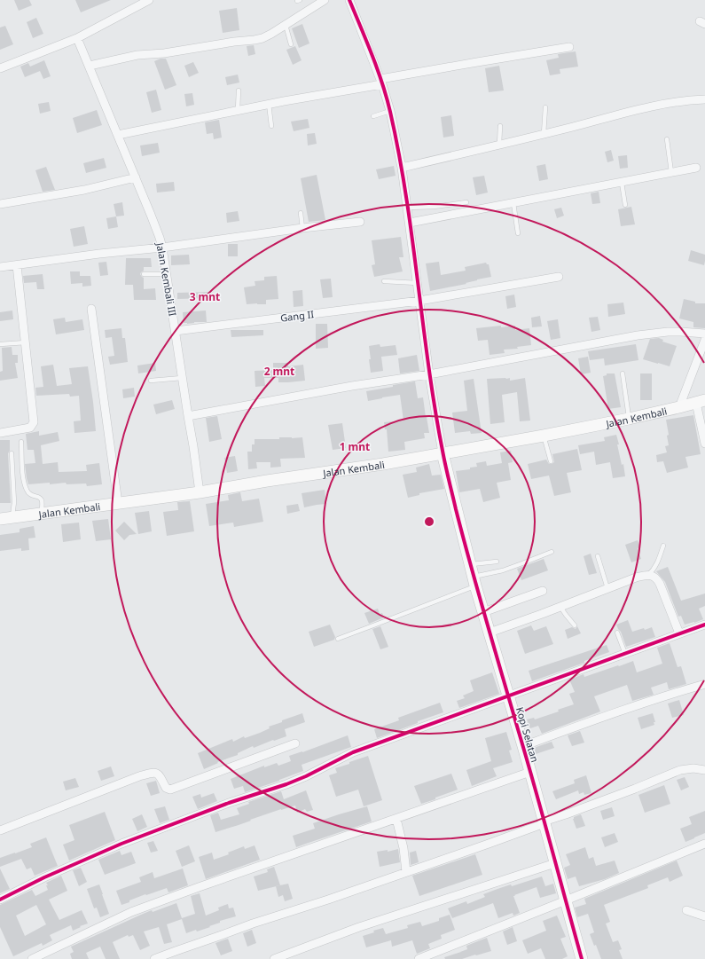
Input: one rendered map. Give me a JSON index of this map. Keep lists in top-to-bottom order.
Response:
{
  "streets": {
    "street": [
      "Jalan Kembali III",
      "Gang II",
      "Jalan Kembali",
      "Kopi Selatan"
    ]
  },
  "crossings": [
    ["Jalan Kembali III", "Gang II"],
    ["Jalan Kembali III", "Jalan Kembali"],
    ["Jalan Kembali", "Kopi Selatan"]
  ],
  "rings": ["3 mnt", "2 mnt", "1 mnt"]
}
